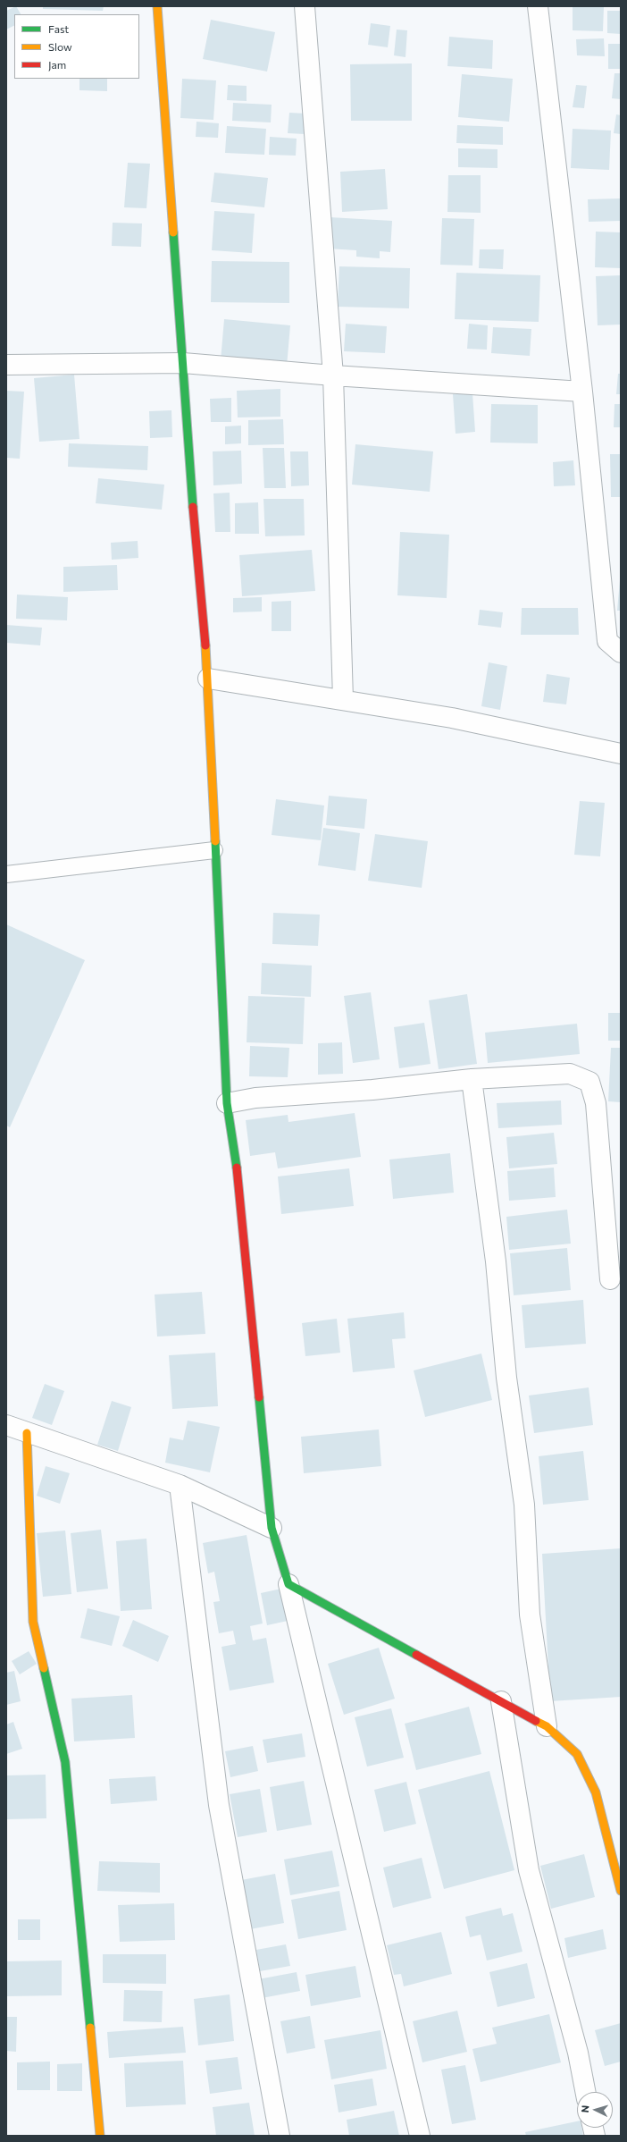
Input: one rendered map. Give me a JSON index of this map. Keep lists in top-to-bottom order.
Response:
{
  "legend": ["Fast", "Slow", "Jam"],
  "north": "left"
}
